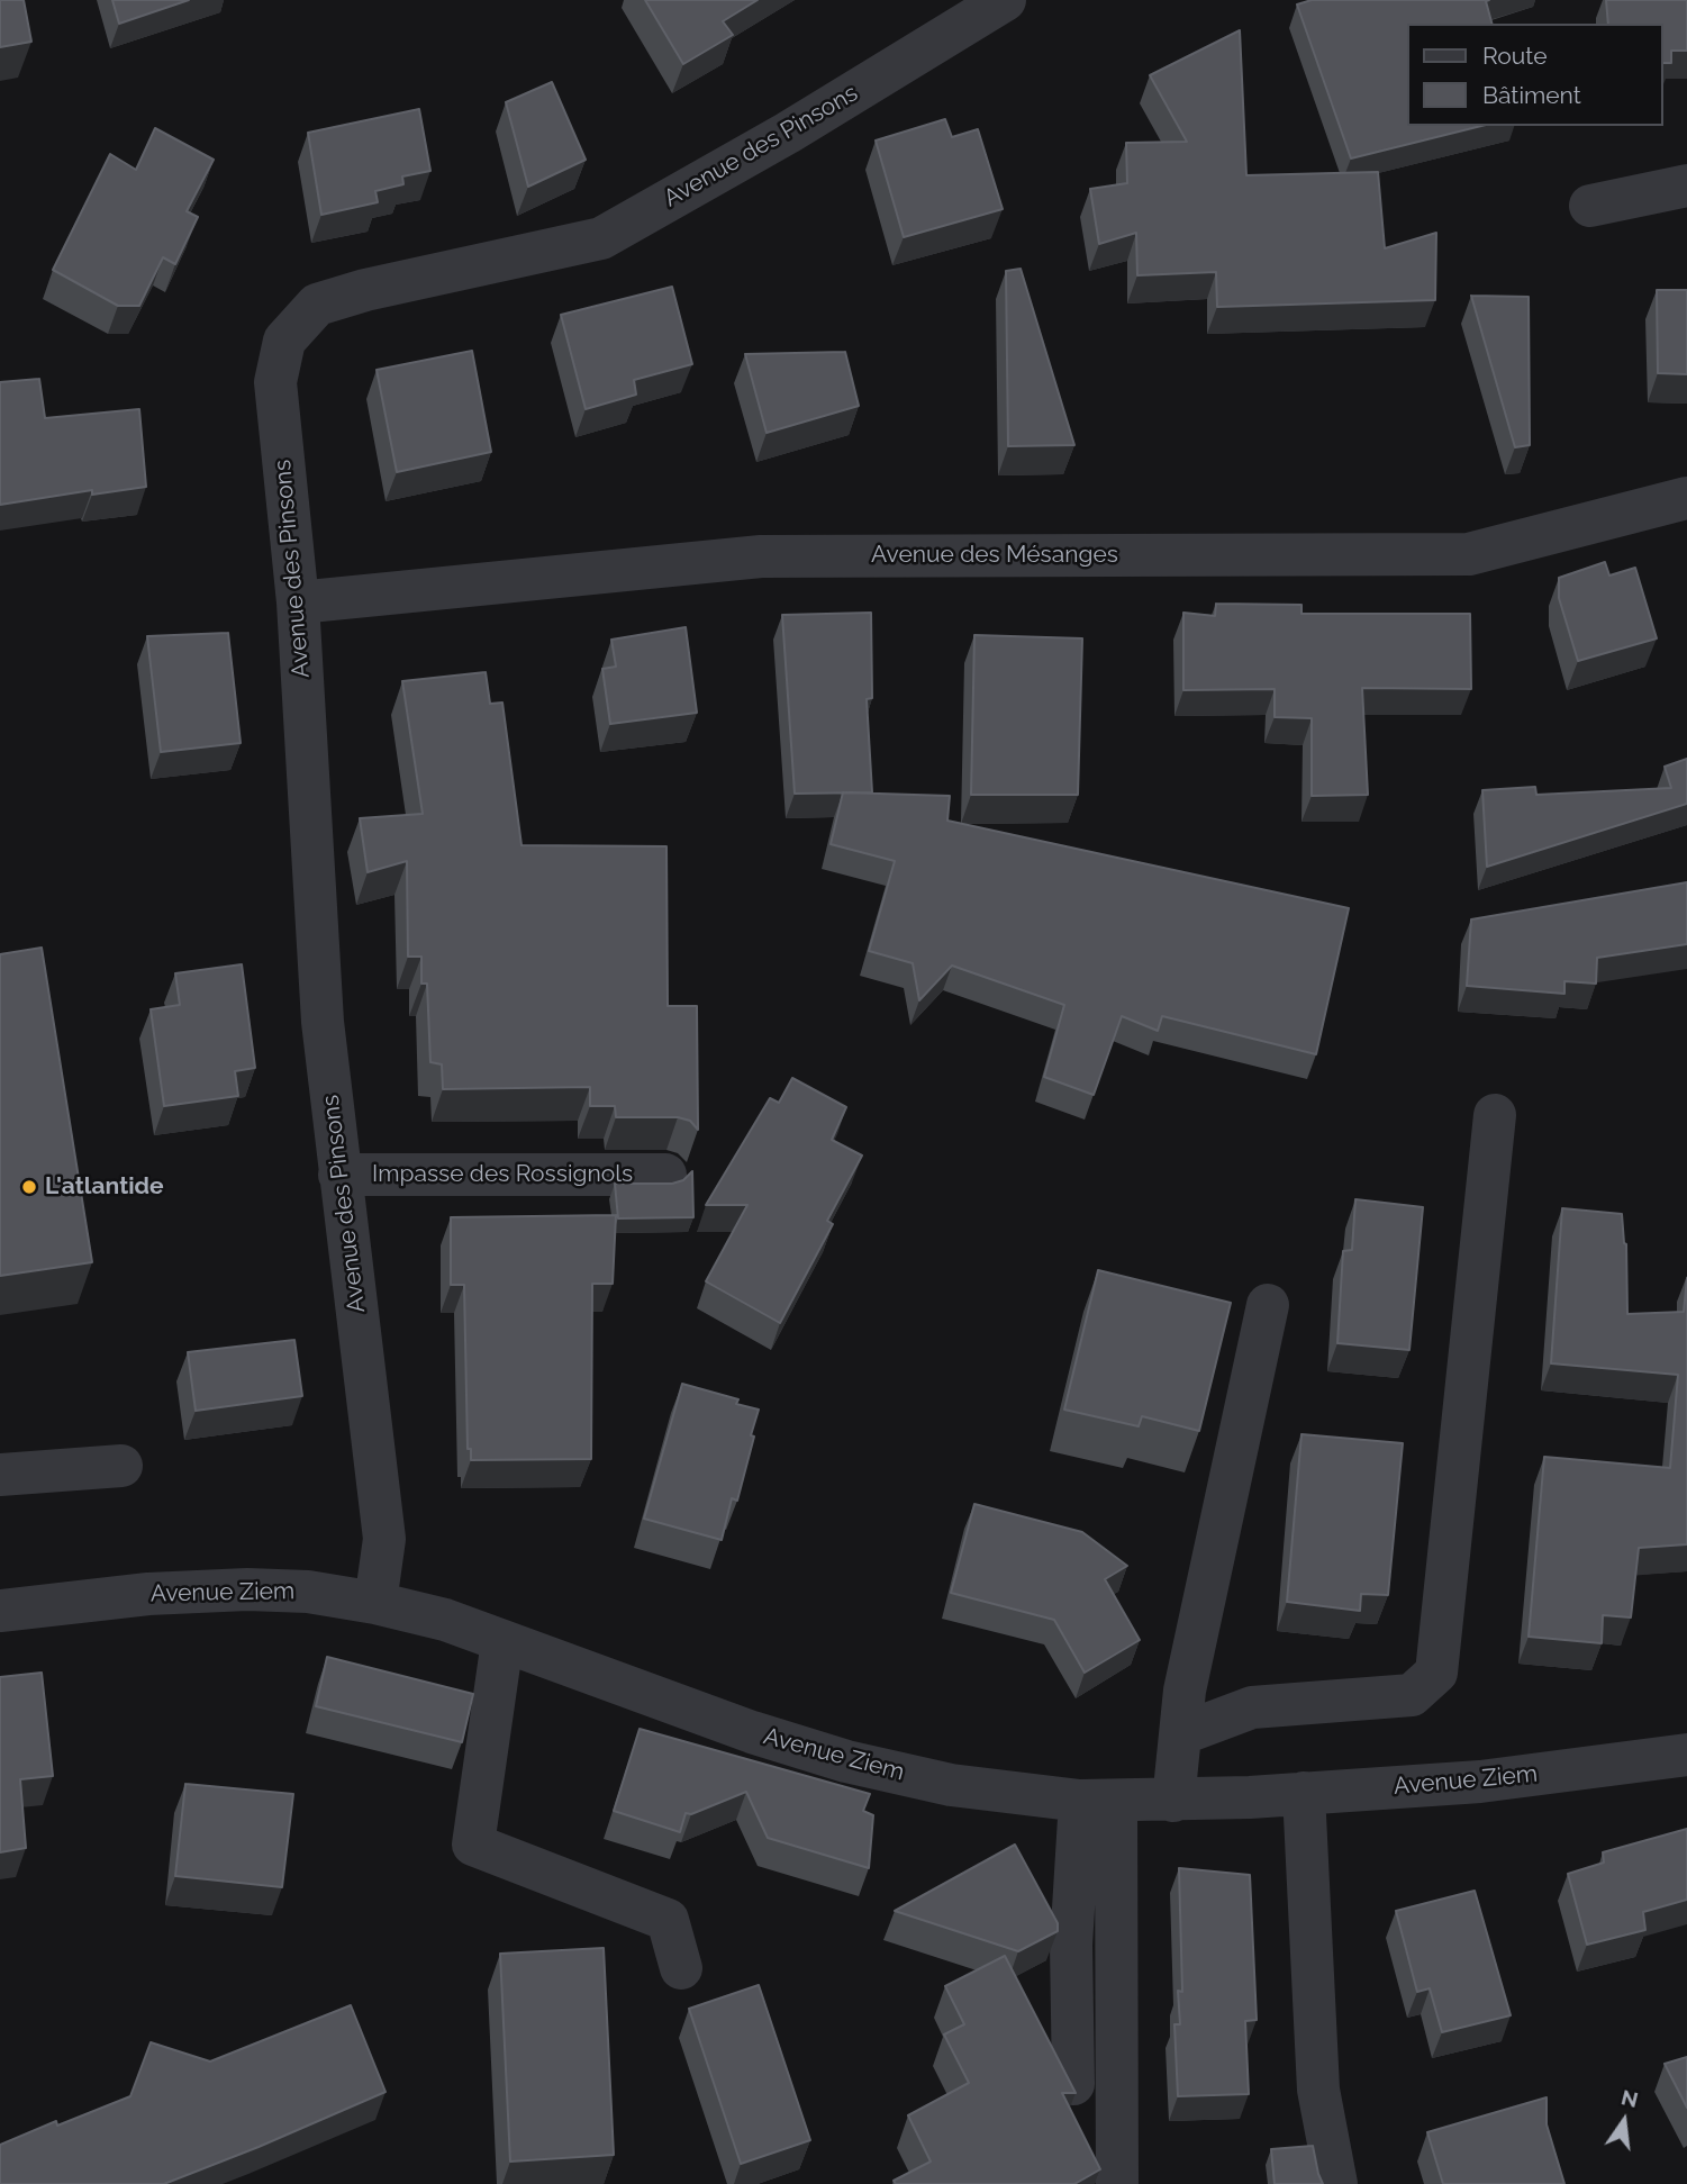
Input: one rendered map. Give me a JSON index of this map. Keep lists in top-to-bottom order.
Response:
{
  "streets": {
    "street": [
      "Avenue des Pinsons",
      "Avenue des Mésanges",
      "Impasse des Rossignols",
      "Avenue Ziem"
    ]
  },
  "crossings": [
    ["Avenue des Pinsons", "Avenue des Mésanges"],
    ["Avenue des Pinsons", "Impasse des Rossignols"],
    ["Avenue des Pinsons", "Avenue Ziem"]
  ],
  "places": ["L'atlantide"],
  "legend": ["Route", "Bâtiment"],
  "north": "top"
}
